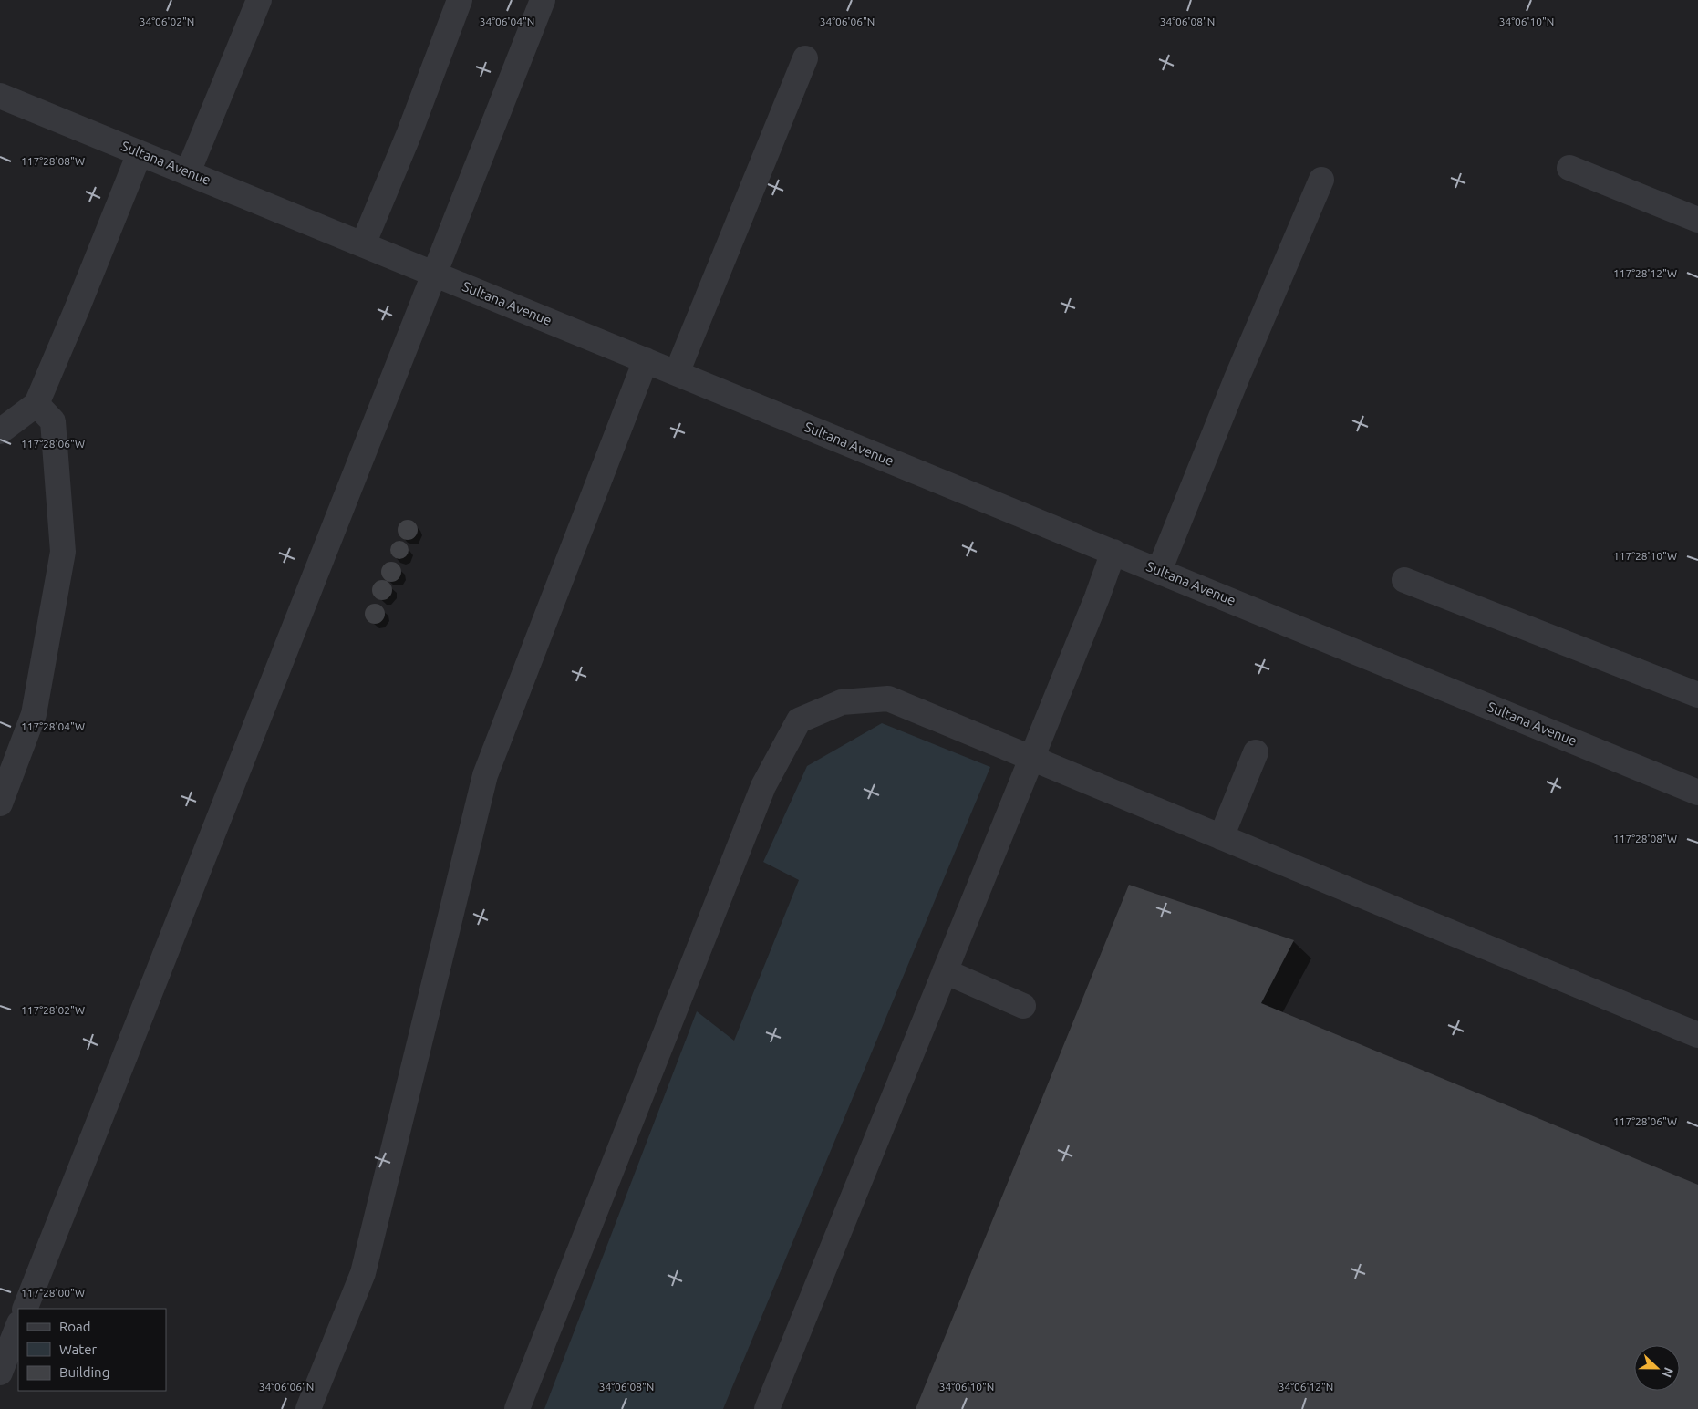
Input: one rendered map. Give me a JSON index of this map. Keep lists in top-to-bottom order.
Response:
{
  "streets": {
    "street": ["Sultana Avenue"]
  },
  "legend": ["Road", "Water", "Building"],
  "north": "right",
  "coordinates": [
    "34°06'02\"N",
    "34°06'04\"N",
    "34°06'06\"N",
    "34°06'08\"N",
    "34°06'10\"N",
    "117°28'08\"W",
    "117°28'12\"W",
    "117°28'06\"W",
    "117°28'10\"W",
    "117°28'04\"W",
    "117°28'02\"W",
    "117°28'00\"W",
    "34°06'12\"N"
  ]
}
